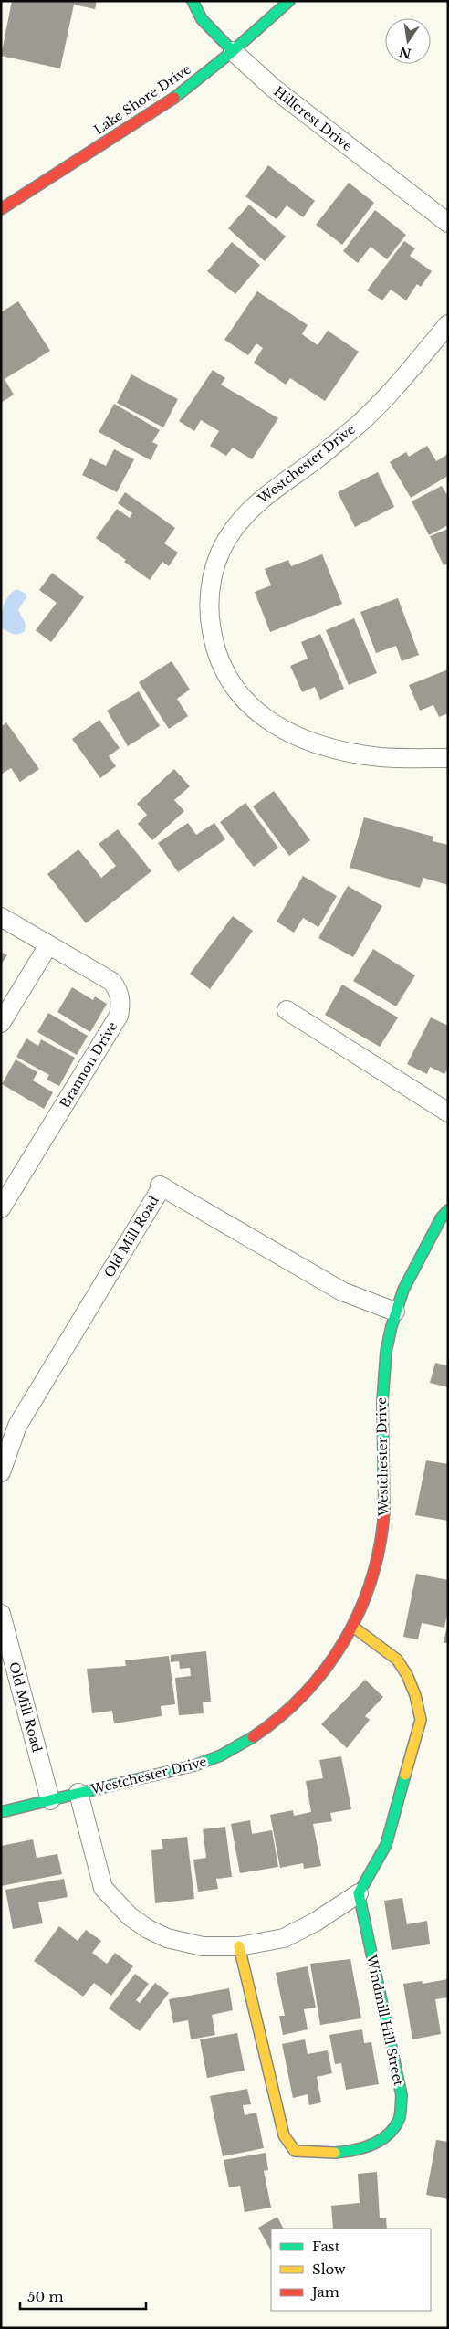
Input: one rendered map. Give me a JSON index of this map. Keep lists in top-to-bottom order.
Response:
{
  "streets": {
    "street": [
      "Lake Shore Drive",
      "Hillcrest Drive",
      "Westchester Drive",
      "Brannon Drive",
      "Old Mill Road",
      "Windmill Hill Street"
    ]
  },
  "crossings": [
    ["Lake Shore Drive", "Hillcrest Drive"],
    ["Westchester Drive", "Old Mill Road"]
  ],
  "legend": ["Fast", "Slow", "Jam"],
  "scale_bar": "50 m",
  "north": "bottom"
}
